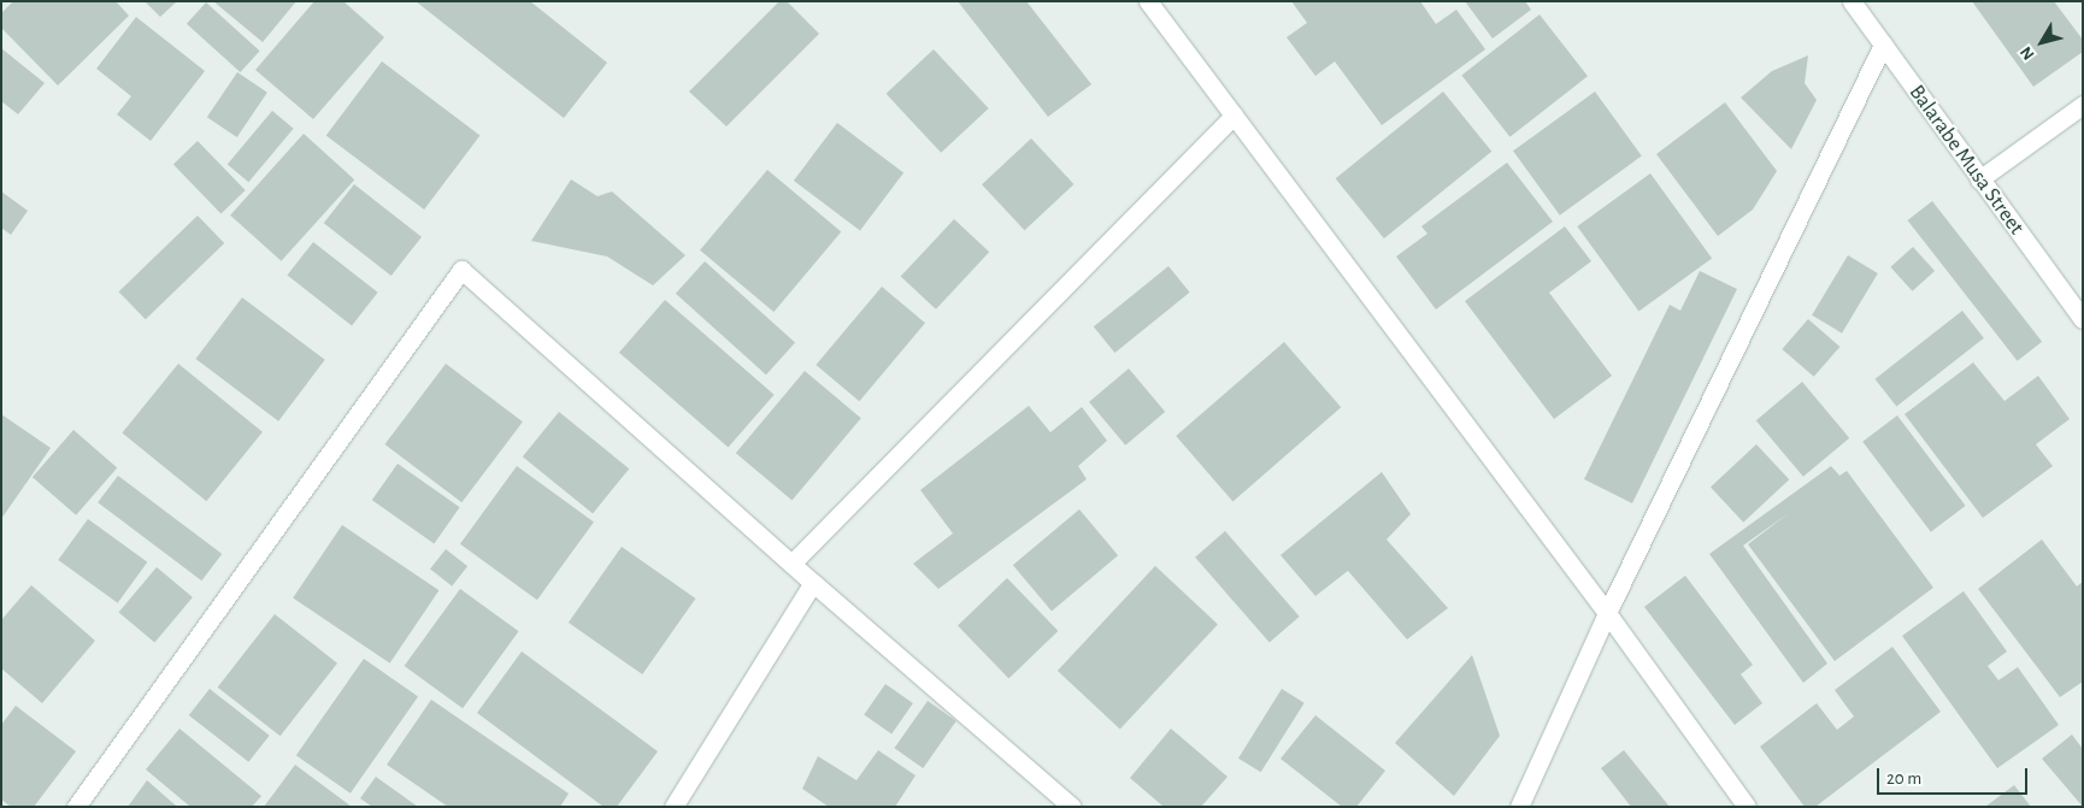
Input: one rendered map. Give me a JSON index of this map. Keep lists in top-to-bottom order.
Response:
{
  "streets": {
    "street": ["Balarabe Musa Street"]
  },
  "scale_bar": "20 m",
  "north": "bottom left"
}
